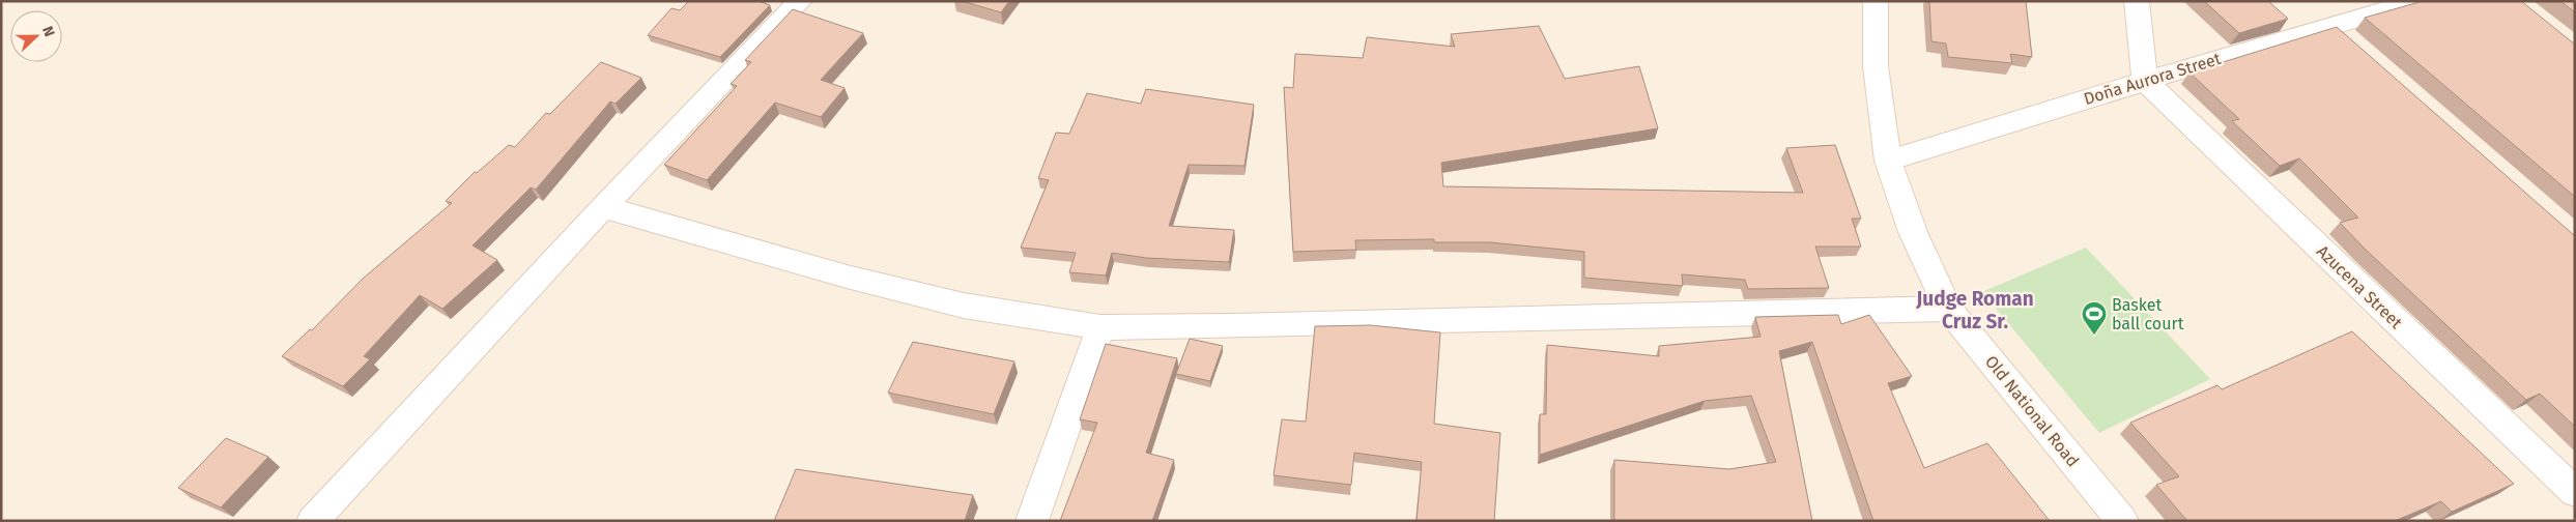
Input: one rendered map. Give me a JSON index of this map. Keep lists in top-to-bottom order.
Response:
{
  "streets": {
    "street": ["Doña Aurora Street", "Azucena Street", "Old National Road"]
  },
  "crossings": [
    ["Doña Aurora Street", "Azucena Street"],
    ["Doña Aurora Street", "Old National Road"]
  ],
  "districts": ["Judge Roman Cruz Sr."],
  "places": {
    "sports": ["Basket ball court"]
  },
  "north": "right"
}
